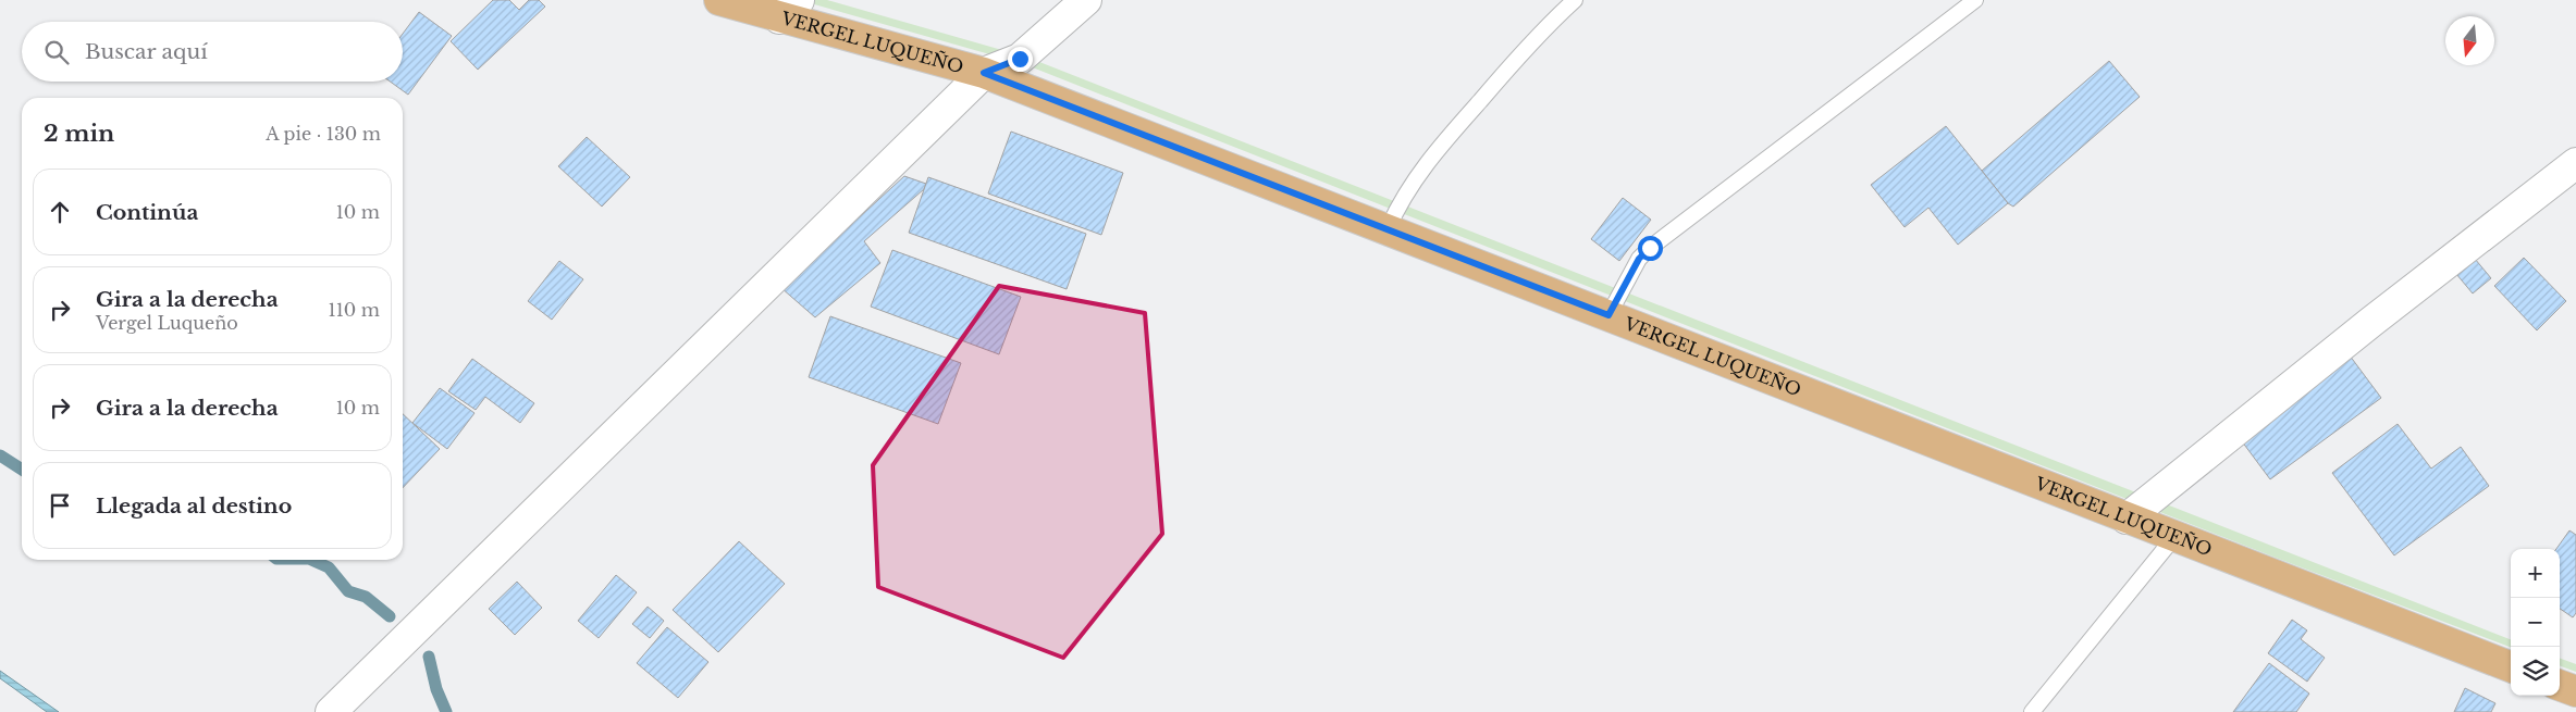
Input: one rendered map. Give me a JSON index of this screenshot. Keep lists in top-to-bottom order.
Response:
{
  "streets": {
    "main road": ["VERGEL LUQUEÑO"]
  },
  "north": "bottom",
  "page": {
    "search": "Buscar aquí",
    "heading": ["2 min", "A pie · 130 m"],
    "list": [
      ["Continúa", "10 m"],
      ["Gira a la derecha", "Vergel Luqueño", "110 m"],
      ["Gira a la derecha", "10 m"],
      "Llegada al destino"
    ],
    "map_buttons": ["+", "−"]
  }
}
